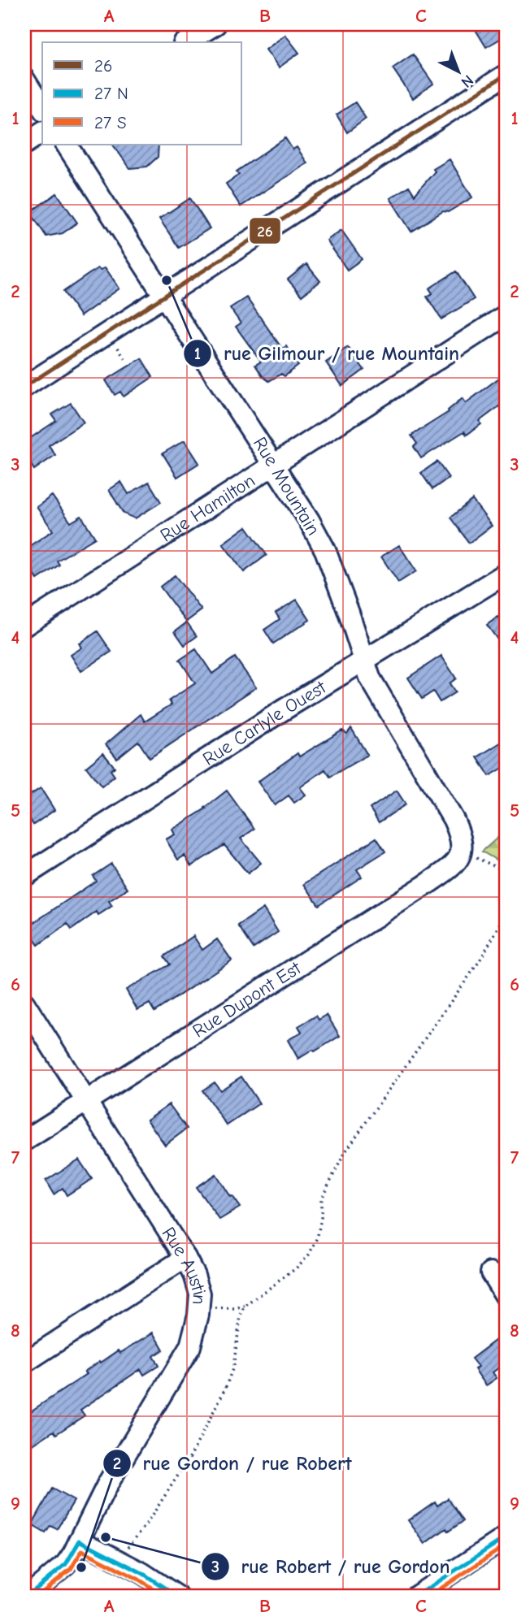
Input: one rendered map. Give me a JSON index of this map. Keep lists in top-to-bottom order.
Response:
{
  "streets": {
    "street": [
      "Rue Mountain",
      "Rue Hamilton",
      "Rue Carlyle Ouest",
      "Rue Dupont Est",
      "Rue Austin"
    ]
  },
  "crossings": [
    ["Rue Mountain", "Rue Hamilton"],
    ["Rue Mountain", "Rue Carlyle Ouest"],
    ["Rue Mountain", "Rue Dupont Est"],
    ["Rue Dupont Est", "Rue Austin"]
  ],
  "places": ["rue Gilmour / rue Mountain", "rue Robert / rue Gordon", "rue Gordon / rue Robert"],
  "lines": ["transit line 26"],
  "legend": ["26", "27 N", "27 S"],
  "north": "bottom right",
  "grid": {
    "columns": ["A", "B", "C"],
    "rows": [
      "1",
      "2",
      "3",
      "4",
      "5",
      "6",
      "7",
      "8",
      "9"
    ]
  }
}
